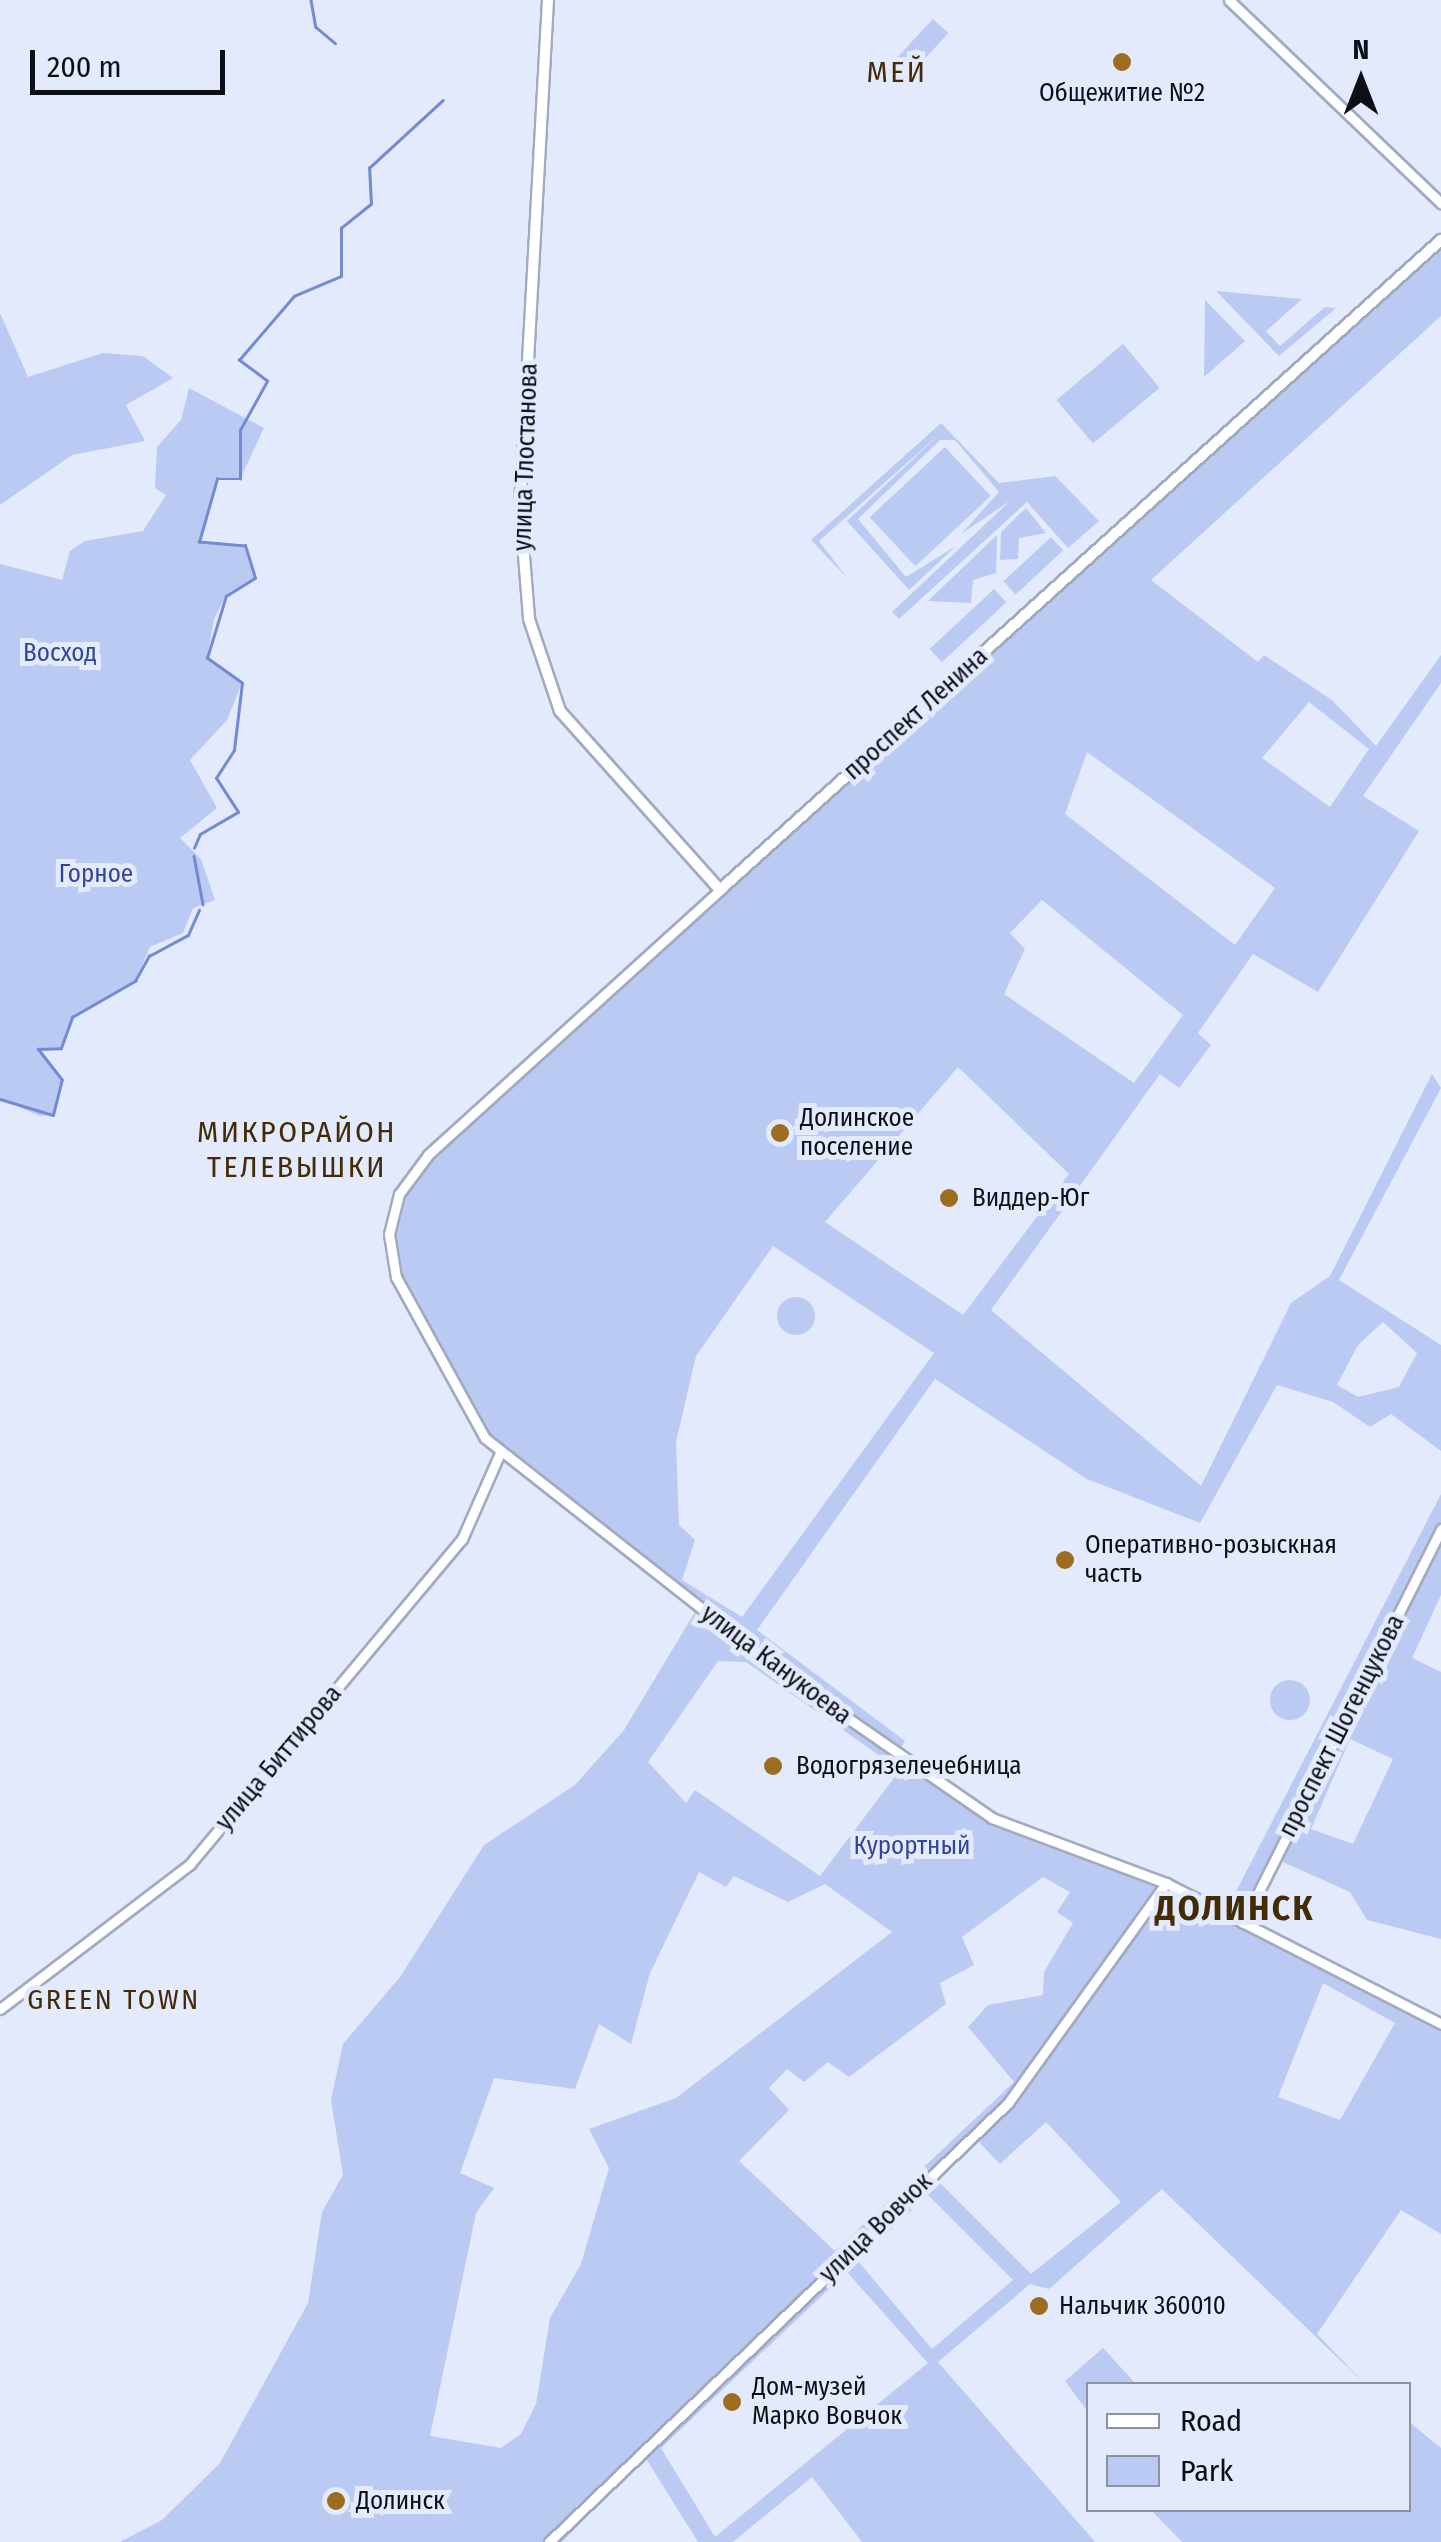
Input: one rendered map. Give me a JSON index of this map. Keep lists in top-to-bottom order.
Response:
{
  "streets": {
    "main road": ["улица Тлостанова", "проспект Ленина"],
    "street": [
      "улица Канукоева",
      "проспект Шогенцукова",
      "улица Биттирова",
      "улица Вовчок"
    ]
  },
  "crossings": [
    ["улица Тлостанова", "проспект Ленина"],
    ["проспект Ленина", "улица Канукоева"],
    ["улица Канукоева", "проспект Шогенцукова"],
    ["улица Канукоева", "улица Биттирова"],
    ["улица Канукоева", "улица Вовчок"]
  ],
  "districts": [
    "МЕЙ",
    "МИКРОРАЙОН ТЕЛЕВЫШКИ",
    "ДОЛИНСК",
    "GREEN TOWN"
  ],
  "parks": ["Восход", "Горное", "Курортный"],
  "places": [
    "Общежитие №2",
    "Долинское поселение",
    "Виддер-Юг",
    "Оперативно-розыскная часть",
    "Водогрязелечебница",
    "Нальчик 360010",
    "Дом-музей Марко Вовчок",
    "Долинск"
  ],
  "legend": ["Road", "Park"],
  "scale_bar": "200 m",
  "north": "top"
}
